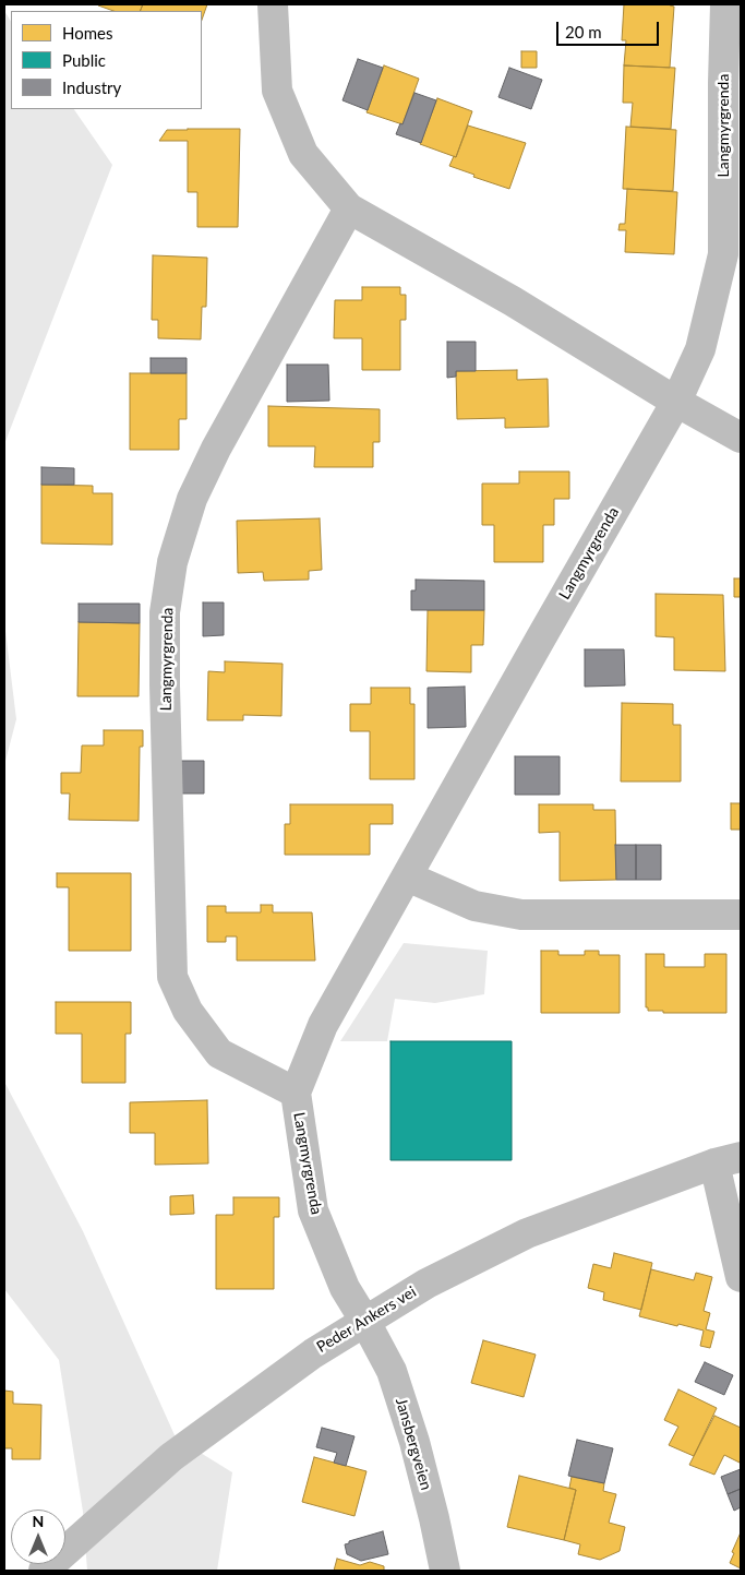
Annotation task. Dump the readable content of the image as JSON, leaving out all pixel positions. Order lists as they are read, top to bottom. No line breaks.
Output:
{"streets":{"street":["Langmyrgrenda","Peder Ankers vei","Jansbergveien"]},"crossings":[["Langmyrgrenda","Peder Ankers vei"],["Langmyrgrenda","Jansbergveien"],["Peder Ankers vei","Jansbergveien"]],"legend":["Homes","Public","Industry"],"scale_bar":"20 m","north":"top"}
